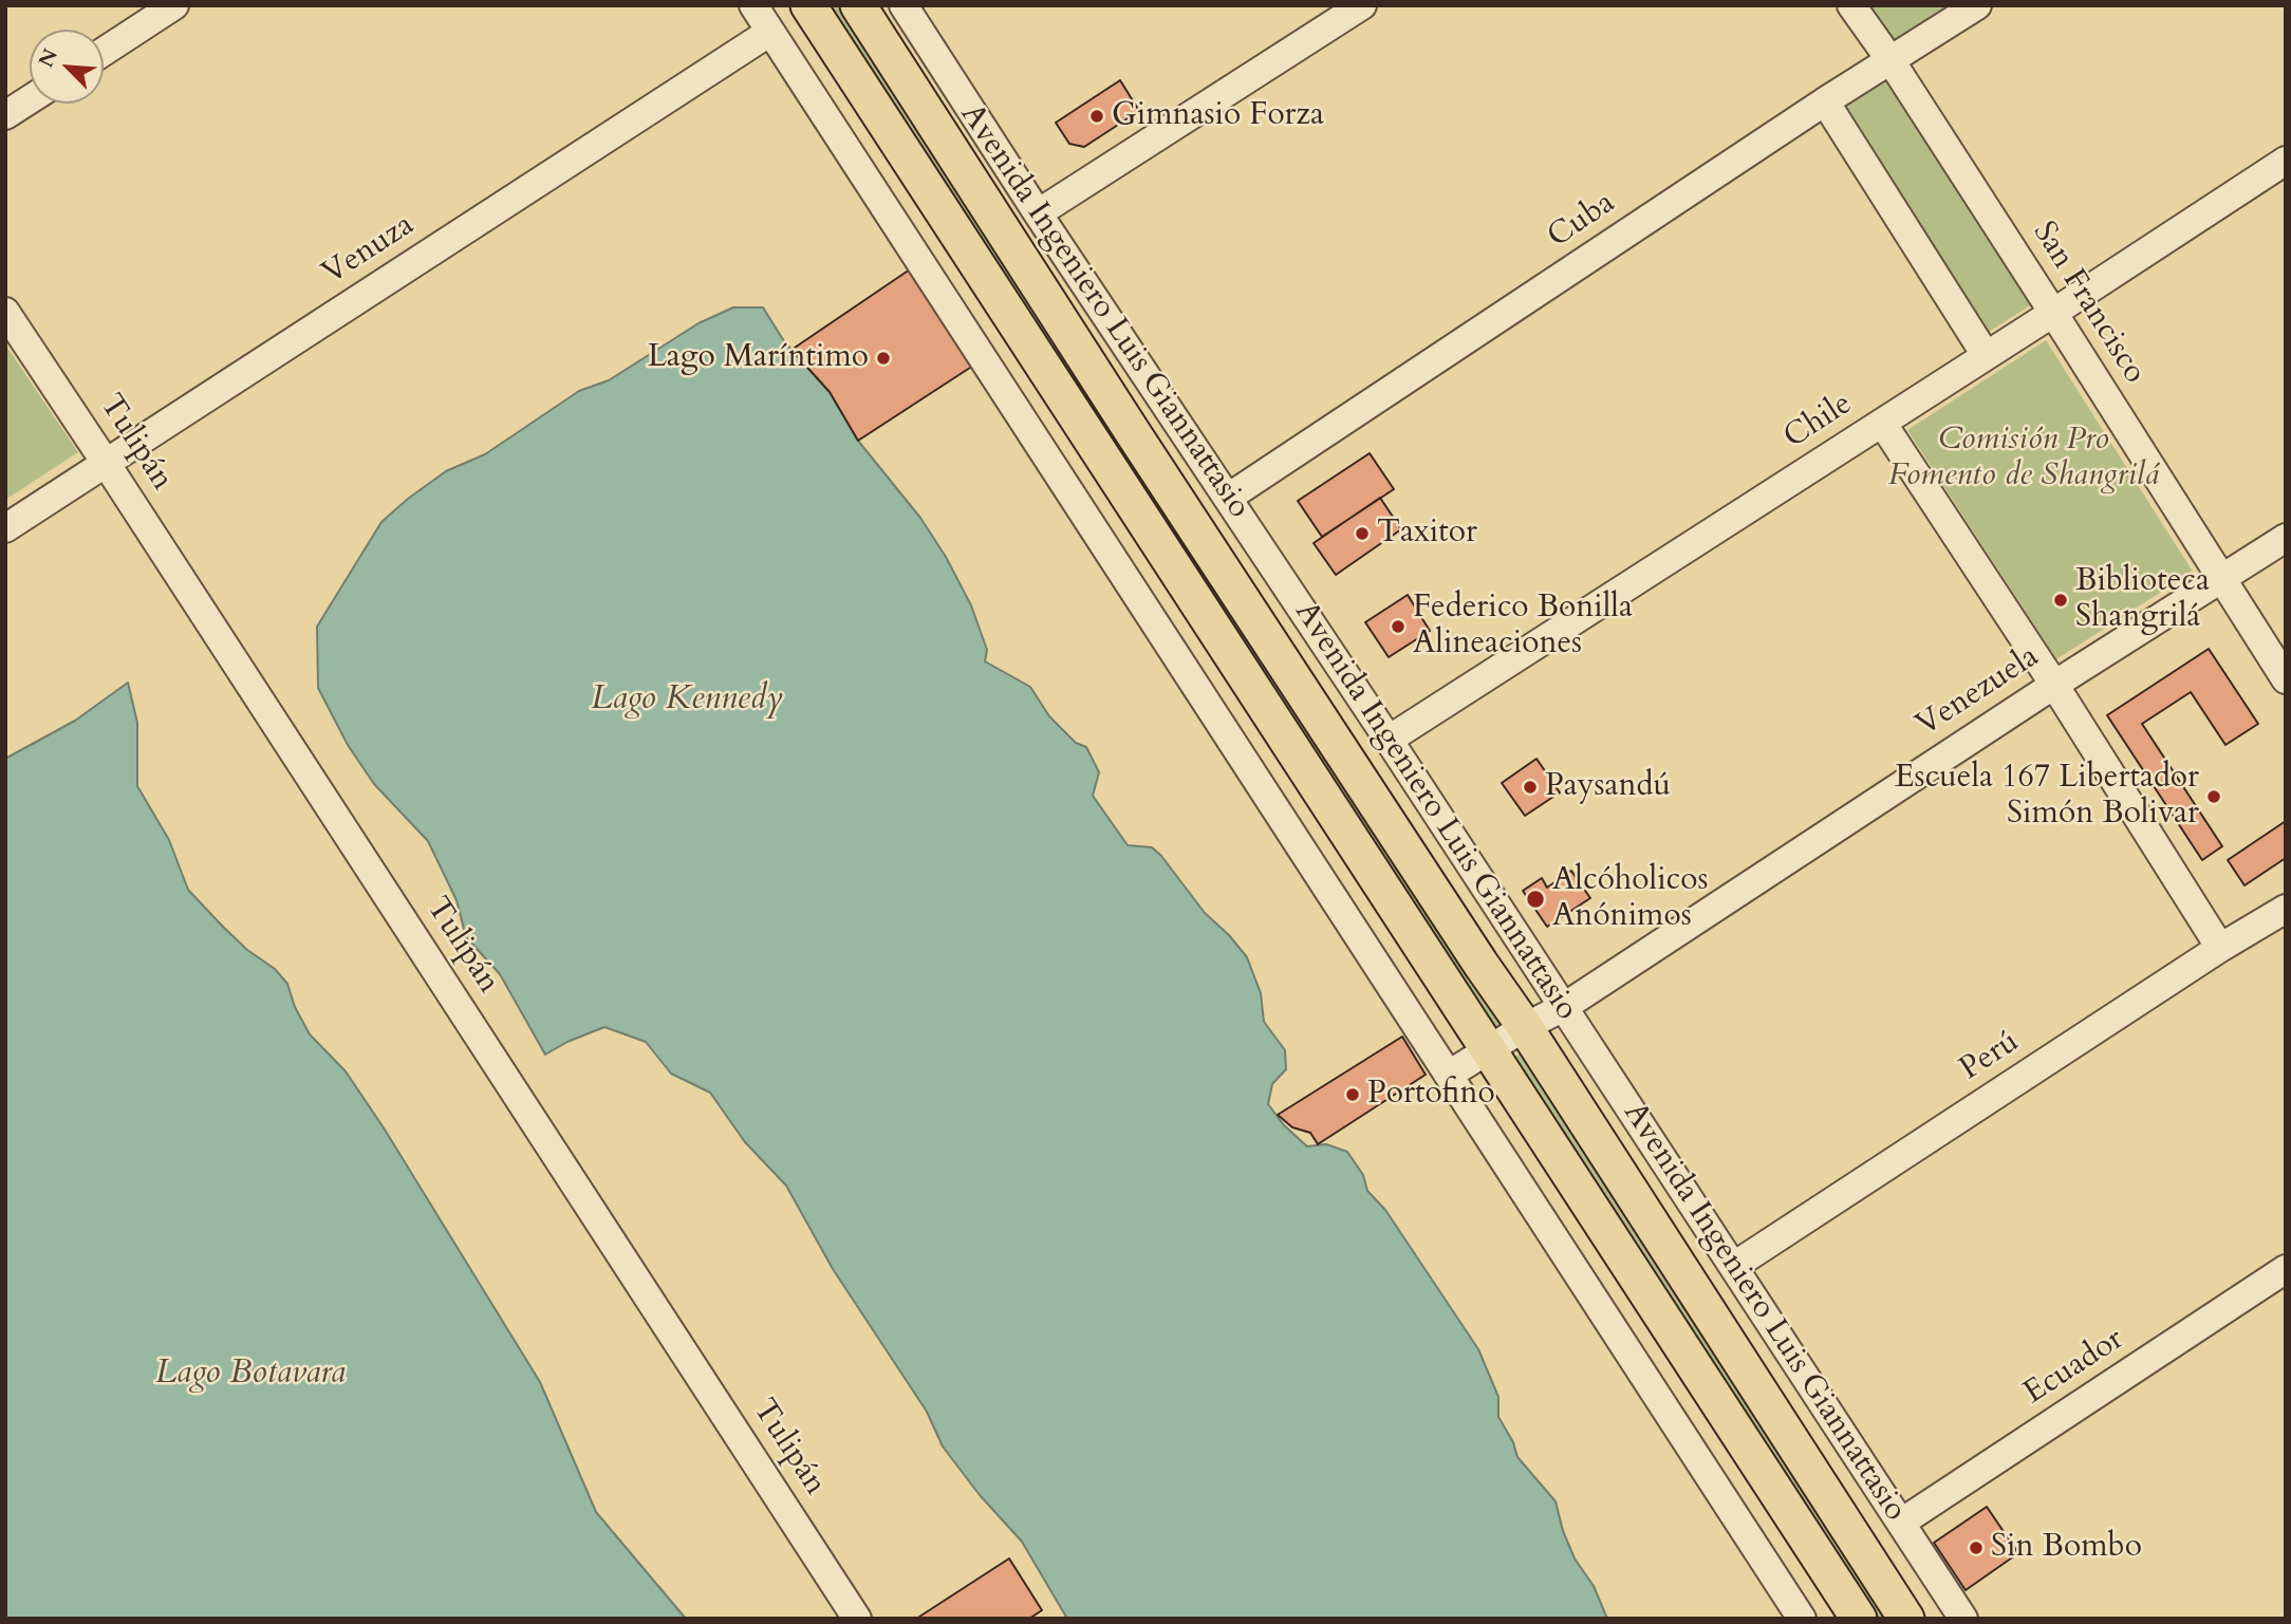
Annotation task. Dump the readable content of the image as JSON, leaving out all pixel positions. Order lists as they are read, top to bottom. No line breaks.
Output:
{"streets":{"main road":["Avenida Ingeniero Luis Giannattasio"],"street":["Cuba","Venuza","San Francisco","Chile","Tulipán","Venezuela","Perú","Ecuador"]},"crossings":[["Cuba","San Francisco"],["Cuba","Avenida Ingeniero Luis Giannattasio"],["Venuza","Tulipán"],["San Francisco","Chile"],["San Francisco","Venezuela"],["Avenida Ingeniero Luis Giannattasio","Chile"],["Avenida Ingeniero Luis Giannattasio","Venezuela"],["Avenida Ingeniero Luis Giannattasio","Perú"],["Avenida Ingeniero Luis Giannattasio","Ecuador"]],"water":["Lago Kennedy","Lago Botavara"],"parks":["Comisión Pro Fomento de Shangrilá"],"places":["Gimnasio Forza","Lago Maríntimo","Taxitor","Biblioteca Shangrilá","Federico Bonilla Alineaciones","Paysandú","Escuela 167 Libertador Simón Bolivar","Alcóholicos Anónimos","Portofino","Sin Bombo"],"north":"top left"}
